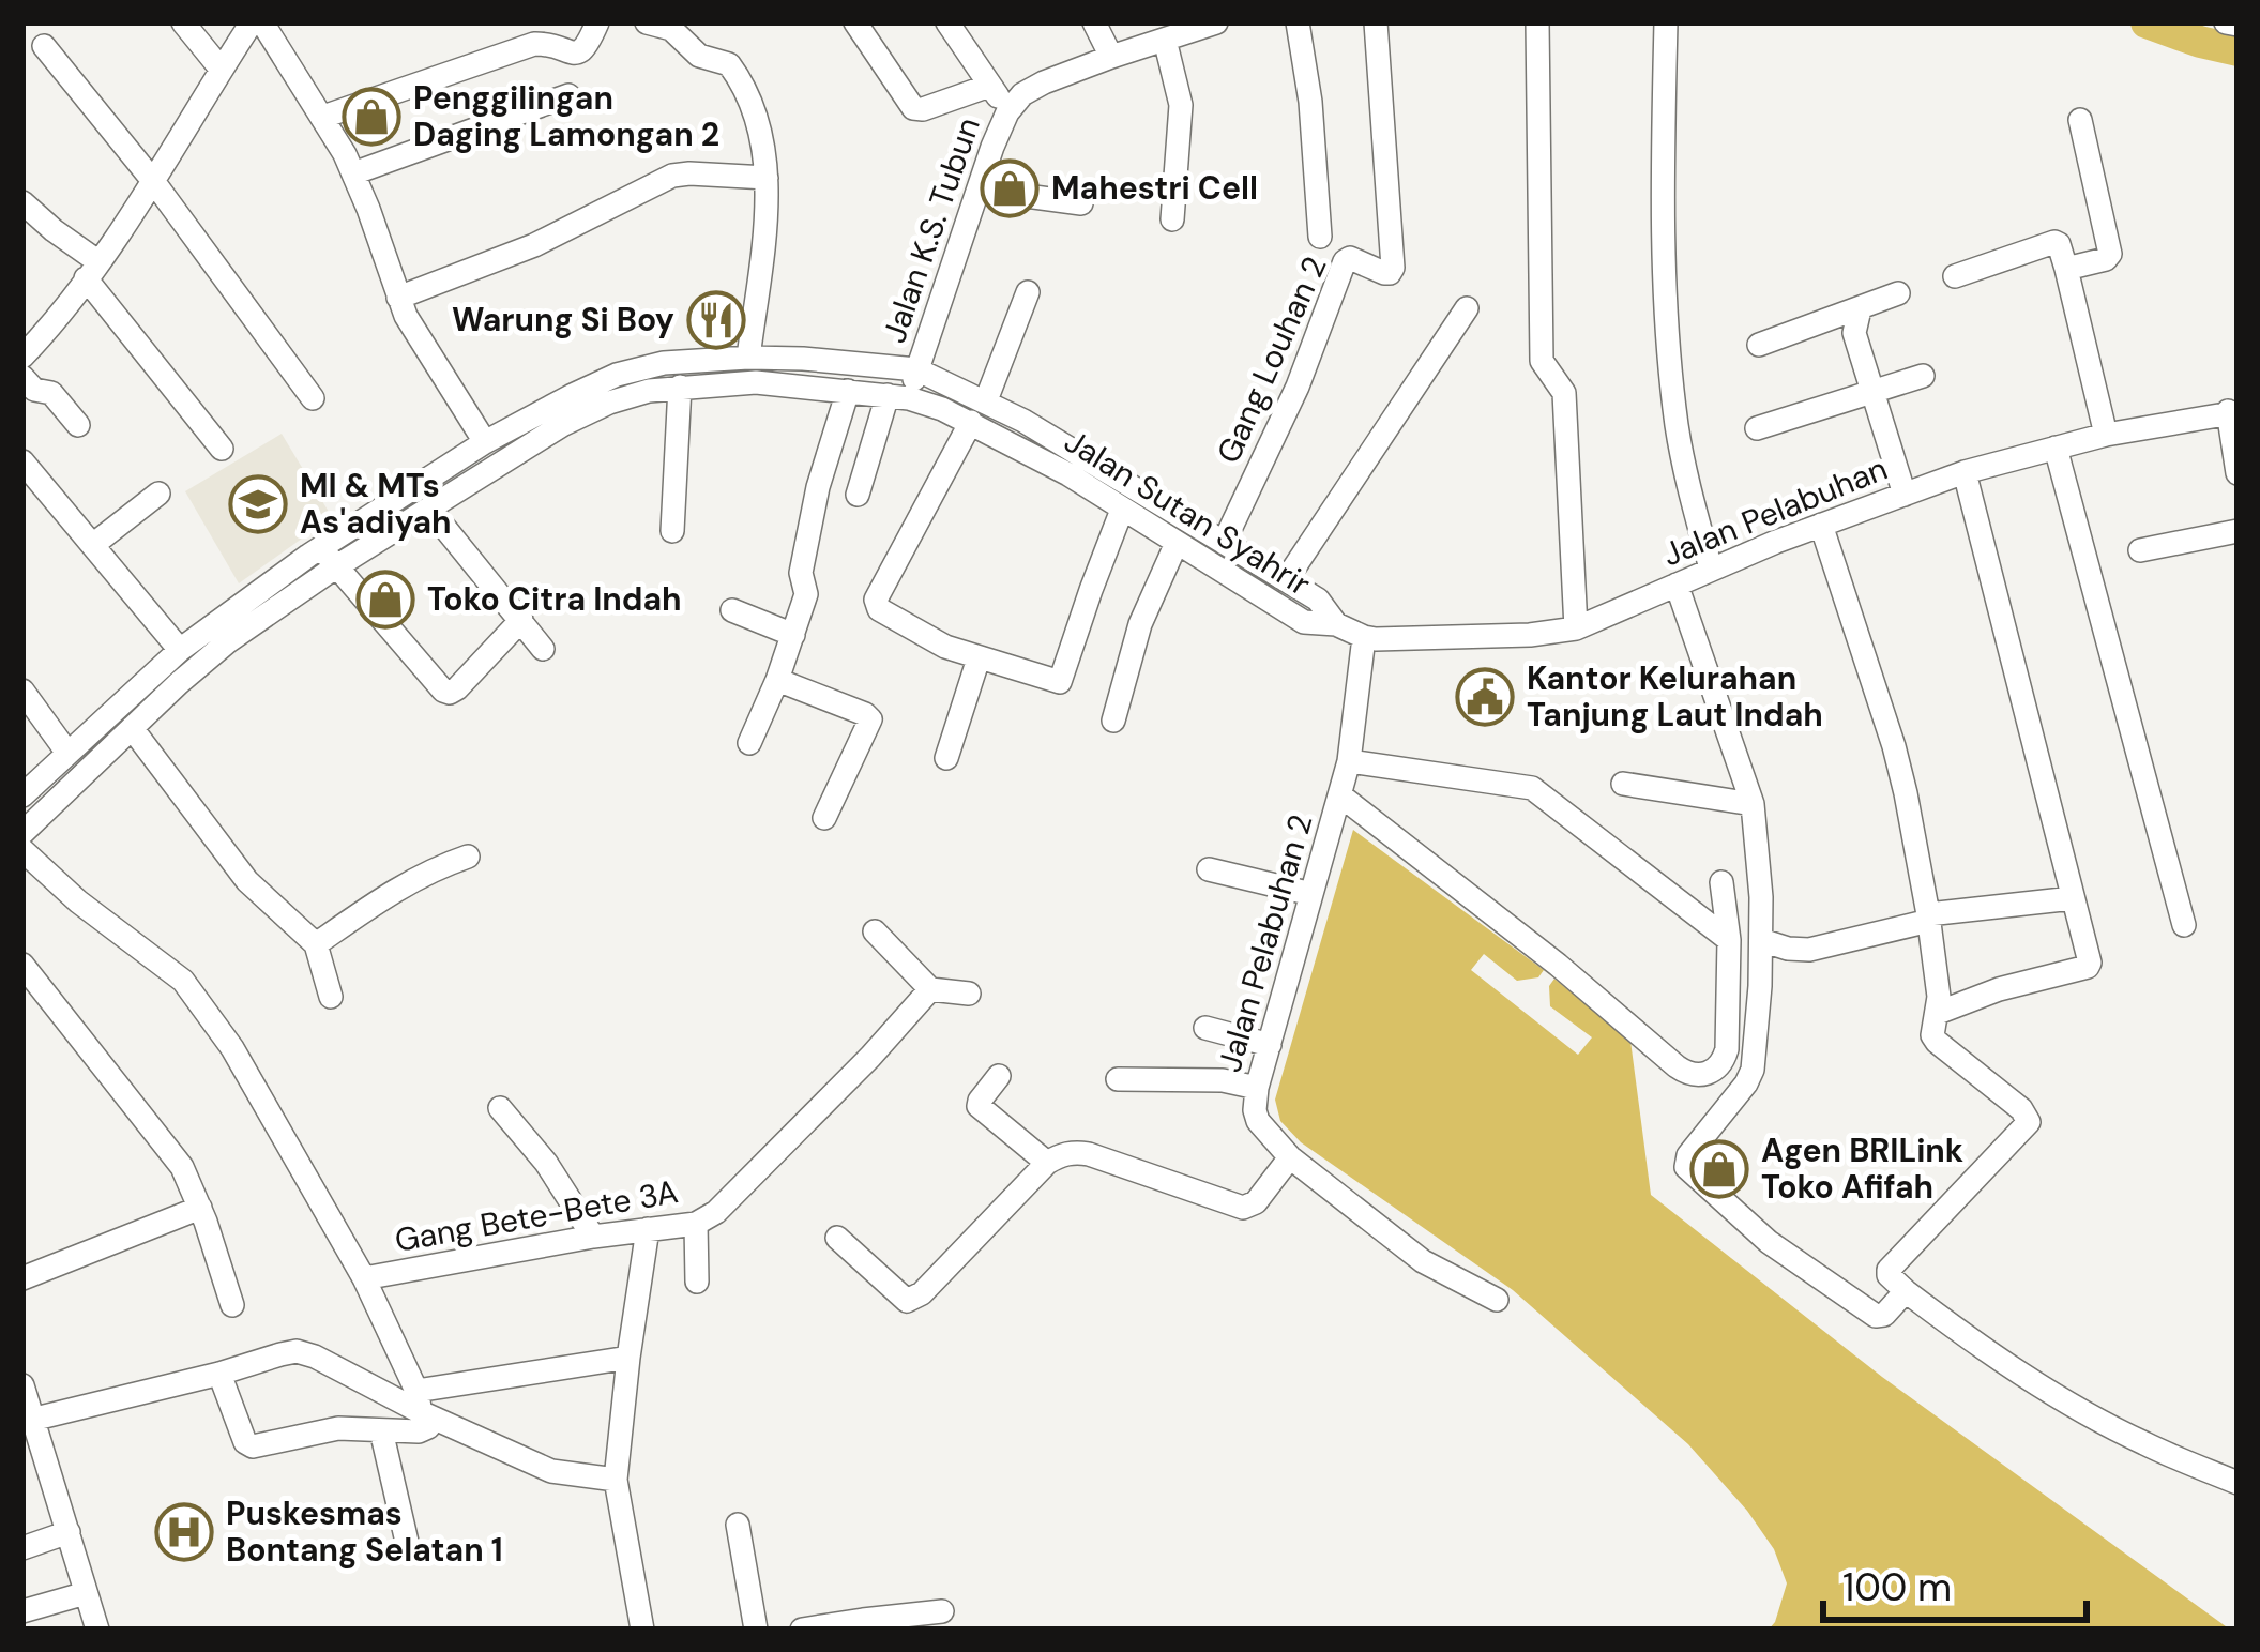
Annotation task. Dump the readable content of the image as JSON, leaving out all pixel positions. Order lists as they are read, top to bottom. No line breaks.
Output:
{"streets":{"street":["Jalan K.S. Tubun","Gang Louhan 2","Jalan Pelabuhan","Jalan Sutan Syahrir","Jalan Pelabuhan 2","Gang Bete-Bete 3A"]},"crossings":[["Jalan K.S. Tubun","Jalan Sutan Syahrir"],["Gang Louhan 2","Jalan Sutan Syahrir"],["Jalan Pelabuhan","Jalan Sutan Syahrir"],["Jalan Pelabuhan","Jalan Pelabuhan 2"]],"places":{"shop":["Penggilingan Daging Lamongan 2","Mahestri Cell","Toko Citra Indah","Agen BRILink Toko Afifah"],"restaurant":["Warung Si Boy"],"school or university":["MI & MTs As'adiyah"],"public building":["Kantor Kelurahan Tanjung Laut Indah"],"hospital":["Puskesmas Bontang Selatan 1"]},"scale_bar":"100 m"}
